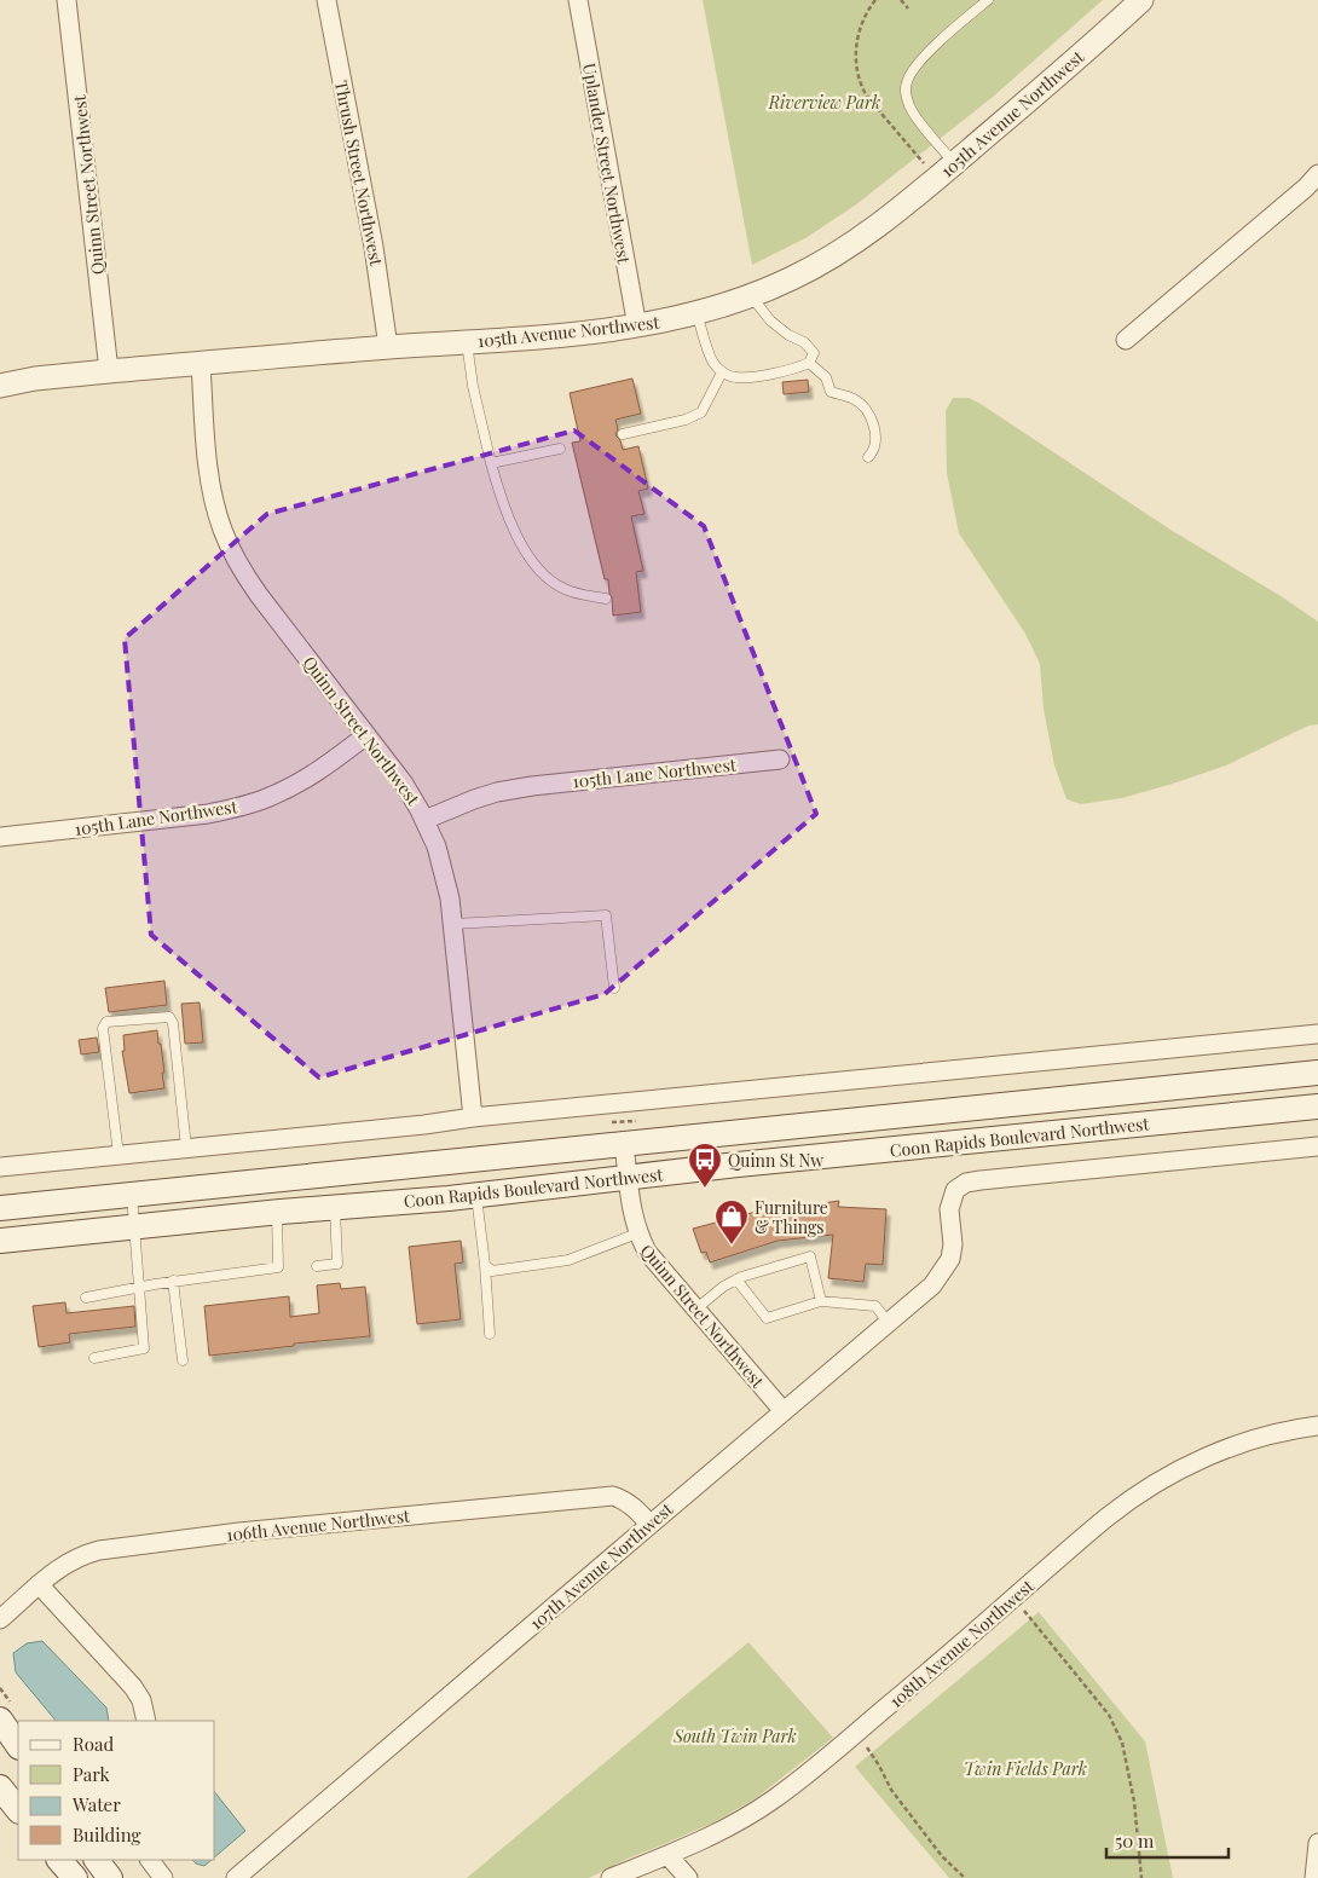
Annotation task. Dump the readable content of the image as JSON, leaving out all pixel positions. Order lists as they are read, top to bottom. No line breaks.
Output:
{"streets":{"main road":["Coon Rapids Boulevard Northwest"],"street":["105th Avenue Northwest","Uplander Street Northwest","Thrush Street Northwest","Quinn Street Northwest","105th Lane Northwest","106th Avenue Northwest","107th Avenue Northwest","108th Avenue Northwest"]},"crossings":[["105th Avenue Northwest","Uplander Street Northwest"],["105th Avenue Northwest","Thrush Street Northwest"],["105th Avenue Northwest","Quinn Street Northwest"],["Quinn Street Northwest","105th Lane Northwest"],["Quinn Street Northwest","Coon Rapids Boulevard Northwest"],["Quinn Street Northwest","107th Avenue Northwest"],["106th Avenue Northwest","107th Avenue Northwest"]],"parks":["Riverview Park","South Twin Park","Twin Fields Park"],"places":{"bus stop":["Quinn St Nw"],"shop":["Furniture & Things"]},"legend":["Road","Park","Water","Building"],"scale_bar":"50 m"}
